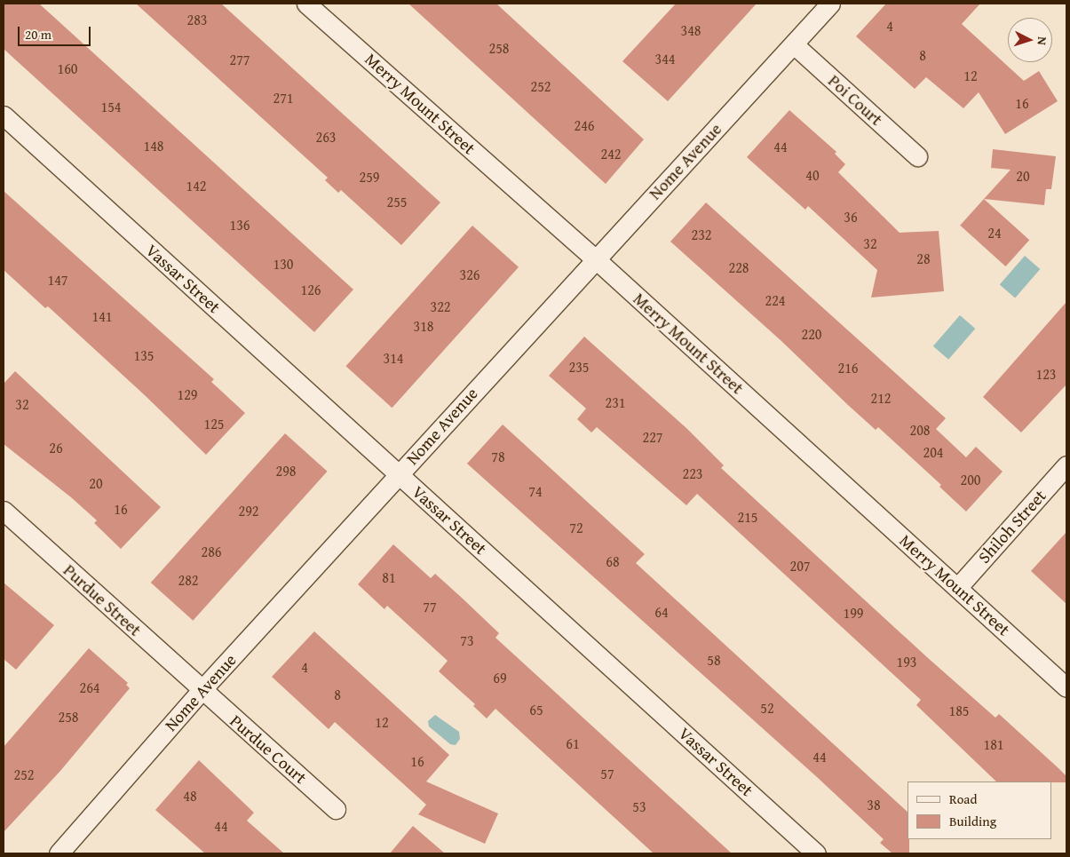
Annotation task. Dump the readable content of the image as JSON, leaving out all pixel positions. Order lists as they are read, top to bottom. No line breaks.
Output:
{"streets":{"street":["Poi Court","Merry Mount Street","Nome Avenue","Vassar Street","Shiloh Street","Purdue Street","Purdue Court"]},"crossings":[["Poi Court","Nome Avenue"],["Merry Mount Street","Nome Avenue"],["Merry Mount Street","Shiloh Street"],["Nome Avenue","Vassar Street"],["Nome Avenue","Purdue Street"],["Nome Avenue","Purdue Court"],["Purdue Street","Purdue Court"]],"house_numbers":["283","4","348","258","8","344","277","160","12","252","271","16","154","246","263","148","44","242","40","20","259","142","255","36","136","24","232","32","28","130","228","326","147","126","224","322","141","318","220","135","314","235","216","123","129","212","231","32","125","208","227","26","204","78","298","223","200","20","74","16","292","215","72","286","68","207","81","282","77","64","199","73","58","193","4","69","264","8","52","65","185","258","12","61","181","44","16","57","252","48","38","53","44"],"legend":["Road","Building"],"scale_bar":"20 m","north":"right"}
